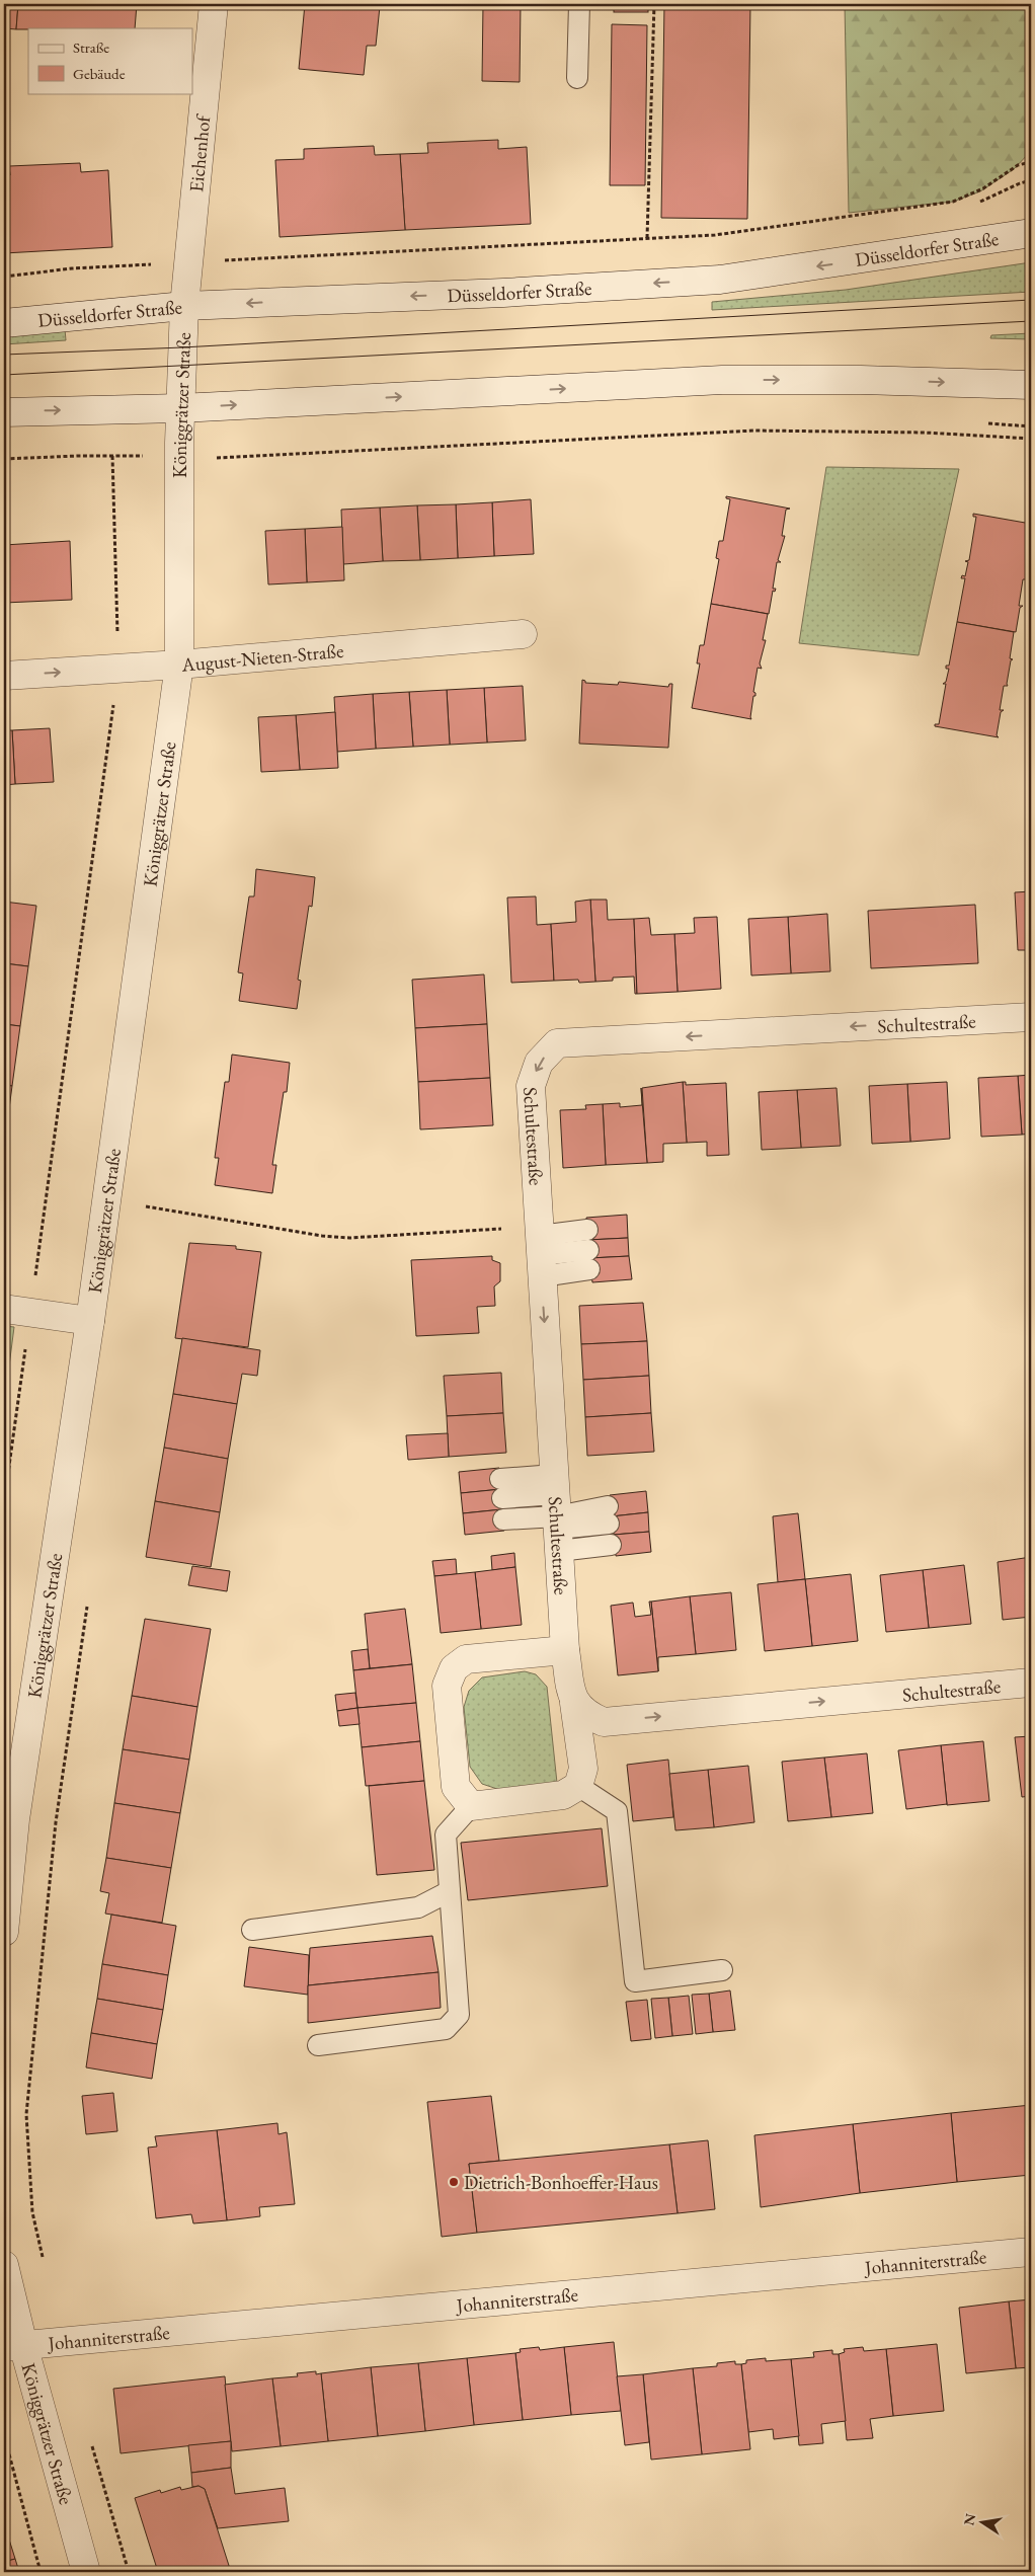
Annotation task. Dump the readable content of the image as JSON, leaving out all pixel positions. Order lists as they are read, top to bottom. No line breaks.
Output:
{"streets":{"street":["Eichenhof","Düsseldorfer Straße","Königgrätzer Straße","August-Nieten-Straße","Schultestraße","Johanniterstraße"]},"crossings":[["Eichenhof","Düsseldorfer Straße"],["Eichenhof","Königgrätzer Straße"],["Düsseldorfer Straße","Königgrätzer Straße"],["Königgrätzer Straße","August-Nieten-Straße"],["Königgrätzer Straße","Johanniterstraße"]],"places":["Dietrich-Bonhoeffer-Haus"],"legend":["Straße","Gebäude"],"north":"left"}
